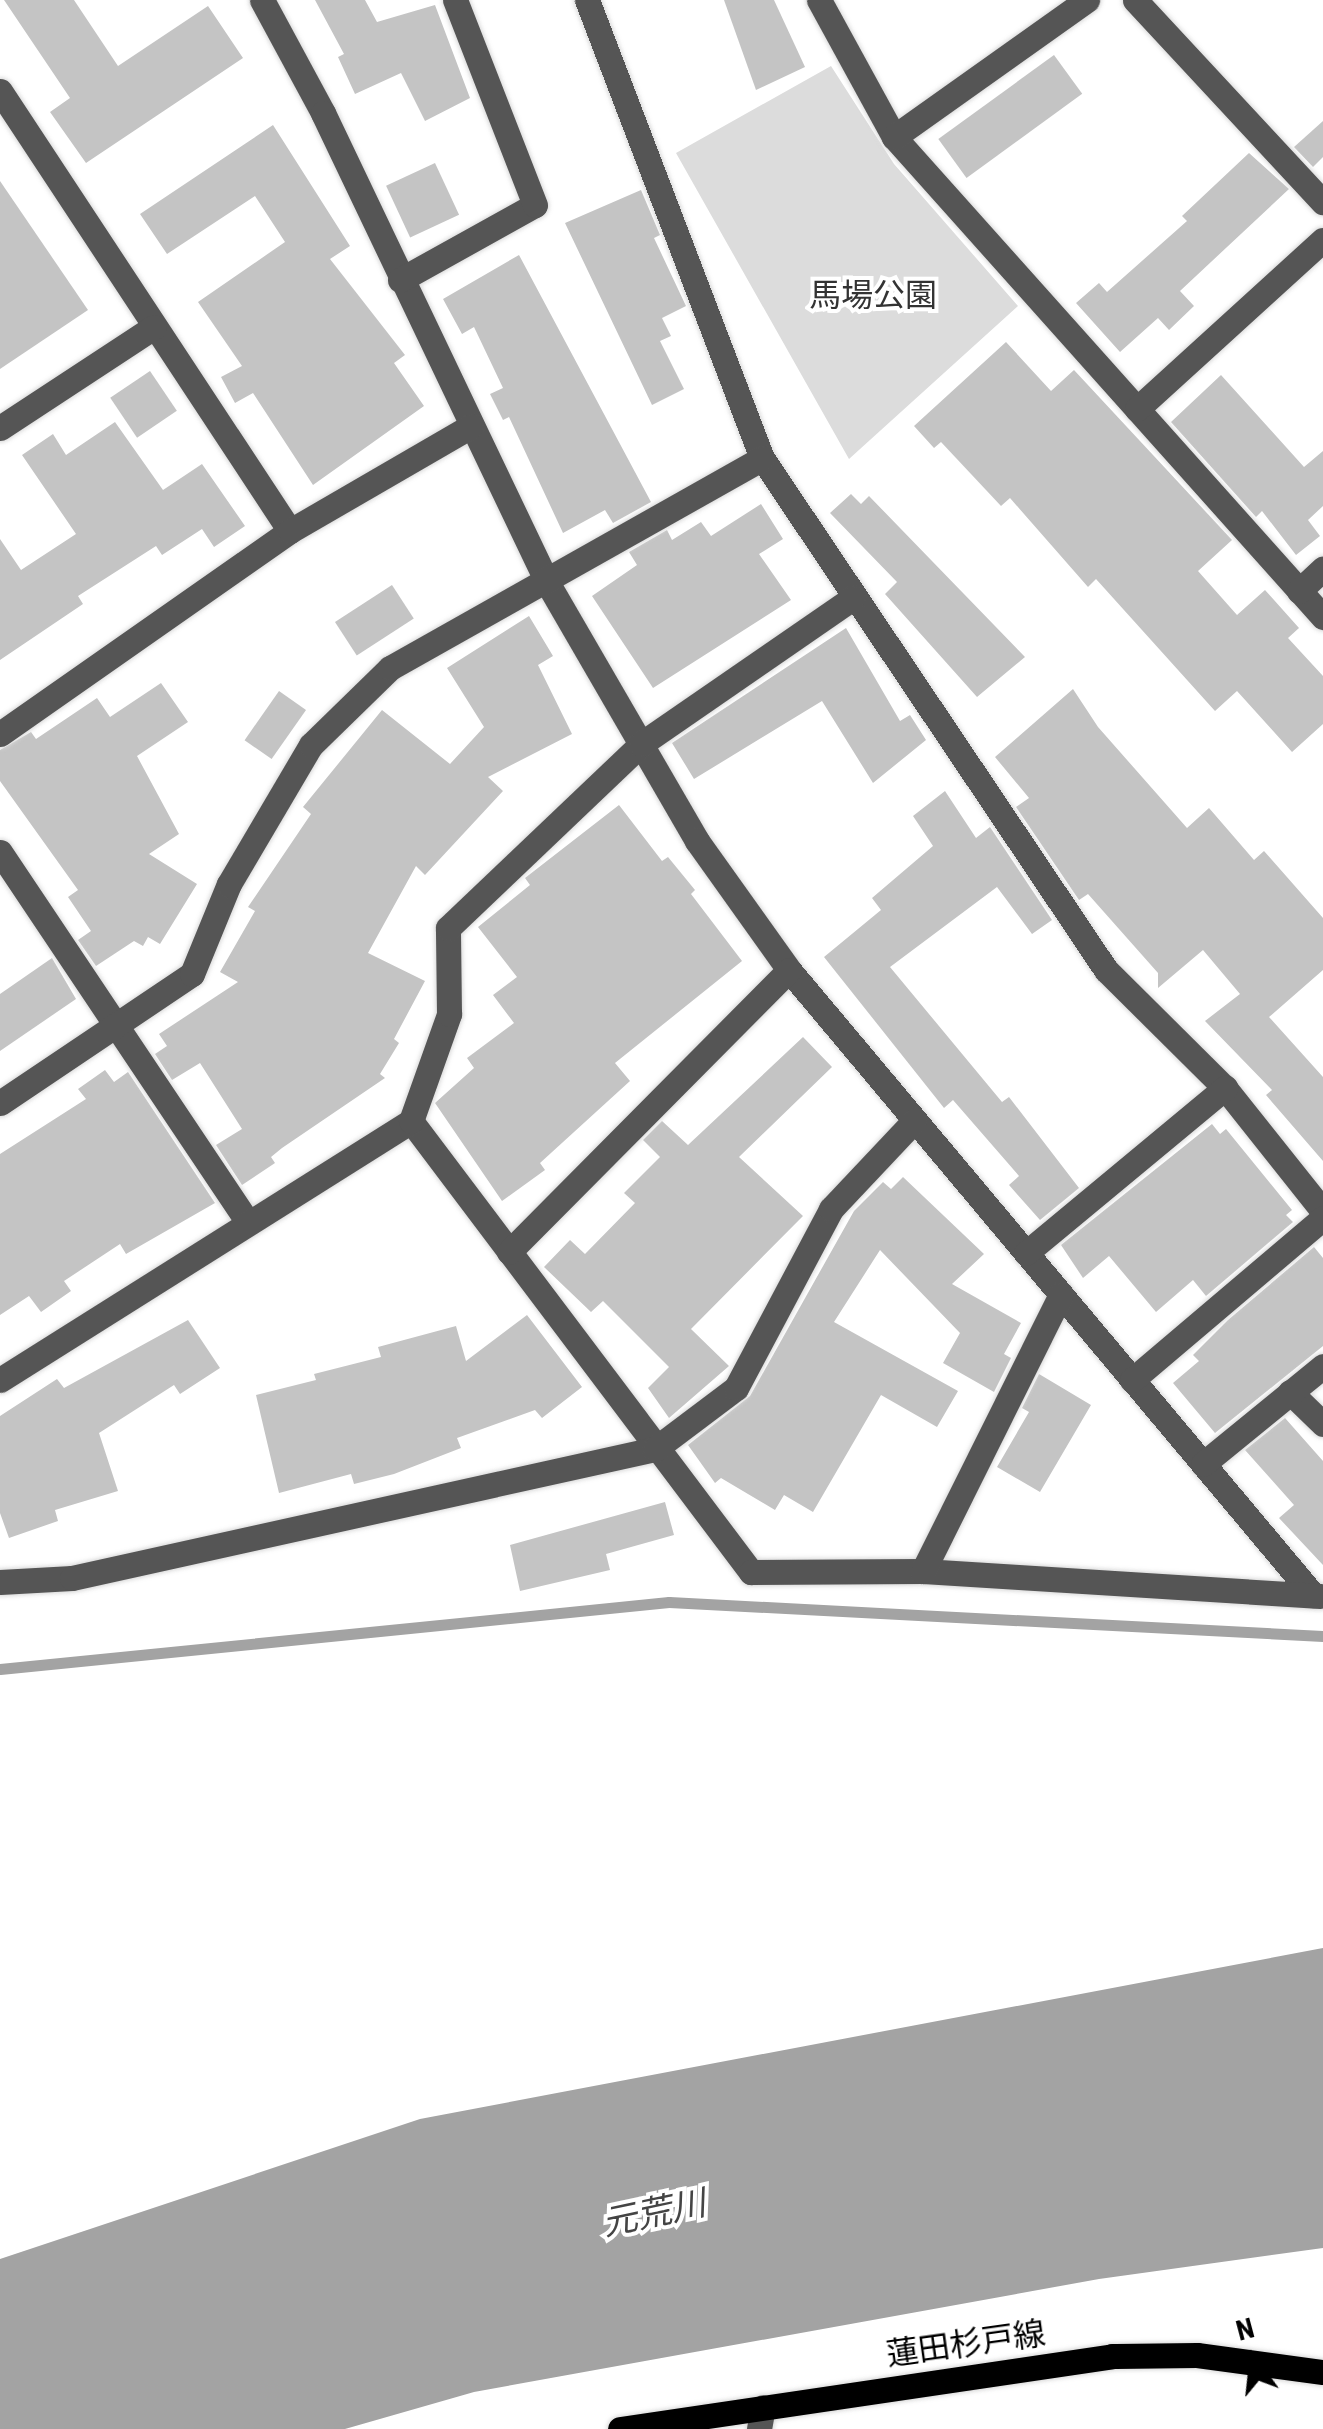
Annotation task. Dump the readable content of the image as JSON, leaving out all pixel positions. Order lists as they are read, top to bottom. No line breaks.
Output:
{"streets":{"main road":["蓮田杉戸線"]},"water":["元荒川"],"parks":["馬場公園"],"north":"top"}
